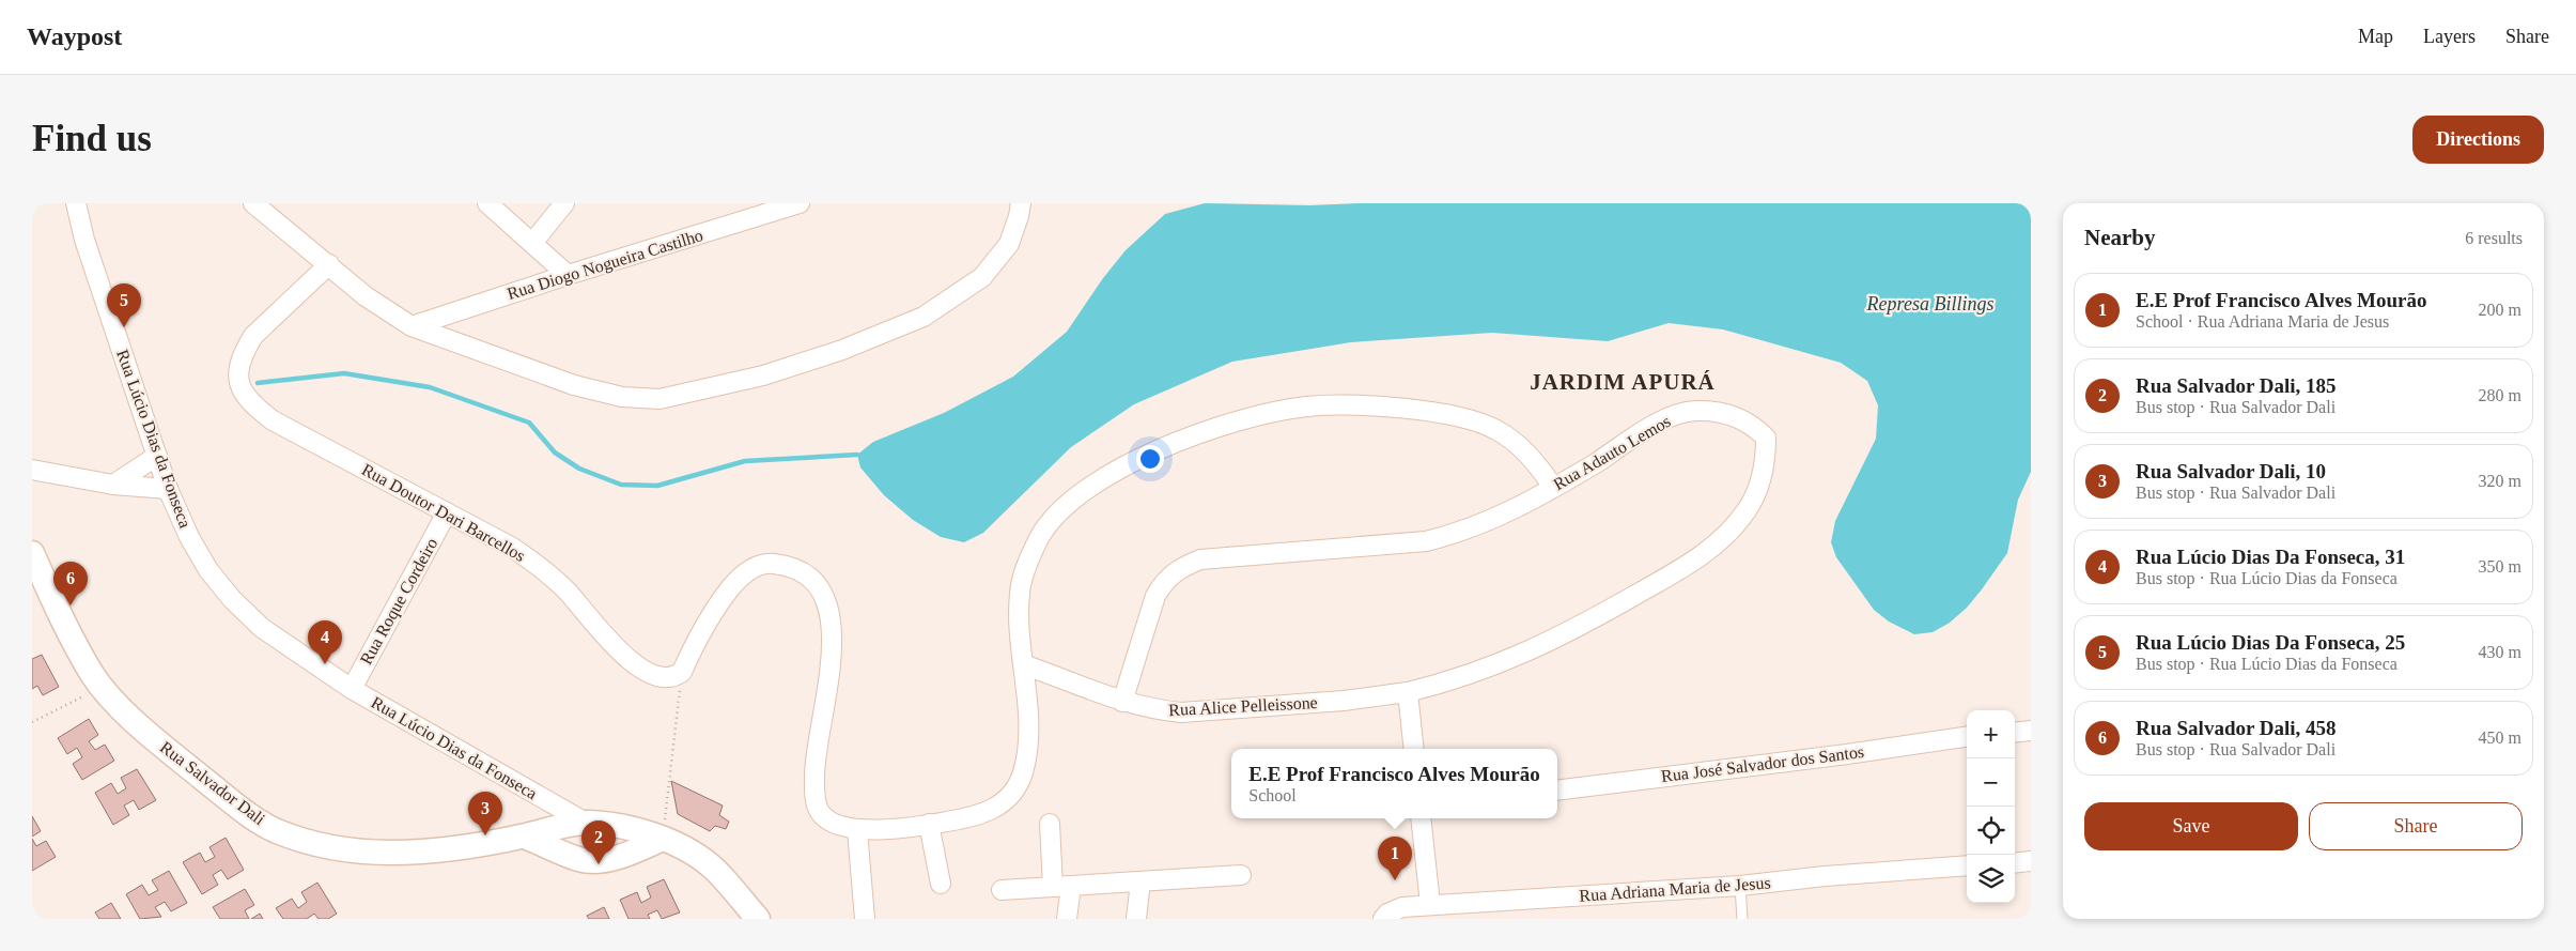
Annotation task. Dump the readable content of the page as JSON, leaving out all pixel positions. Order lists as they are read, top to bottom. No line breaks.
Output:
{"streets":{"street":["Rua Diogo Nogueira Castilho","Rua Lúcio Dias da Fonseca","Rua Adauto Lemos","Rua Doutor Dari Barcellos","Rua Roque Cordeiro","Rua Alice Pelleissone","Rua José Salvador dos Santos","Rua Salvador Dali","Rua Adriana Maria de Jesus"]},"crossings":[["Rua Lúcio Dias da Fonseca","Rua Roque Cordeiro"],["Rua Lúcio Dias da Fonseca","Rua Salvador Dali"],["Rua Adauto Lemos","Rua Alice Pelleissone"],["Rua Doutor Dari Barcellos","Rua Roque Cordeiro"]],"districts":["JARDIM APURÁ"],"water":["Represa Billings"],"page":{"header":"Waypost","nav":["Map","Layers","Share"],"buttons":["Directions",["Save","Share"]],"title":"Find us","heading":["Nearby","6 results"],"list":[{"mark":"1","name":"E.E Prof Francisco Alves Mourão","note":"School · Rua Adriana Maria de Jesus","value":"200 m"},{"mark":"2","name":"Rua Salvador Dali, 185","note":"Bus stop · Rua Salvador Dali","value":"280 m"},{"mark":"3","name":"Rua Salvador Dali, 10","note":"Bus stop · Rua Salvador Dali","value":"320 m"},{"mark":"4","name":"Rua Lúcio Dias Da Fonseca, 31","note":"Bus stop · Rua Lúcio Dias da Fonseca","value":"350 m"},{"mark":"5","name":"Rua Lúcio Dias Da Fonseca, 25","note":"Bus stop · Rua Lúcio Dias da Fonseca","value":"430 m"},{"mark":"6","name":"Rua Salvador Dali, 458","note":"Bus stop · Rua Salvador Dali","value":"450 m"}],"pins":["5","6","4","3","2","1"],"map_buttons":["+","−"],"popup":["E.E Prof Francisco Alves Mourão","School"]}}
